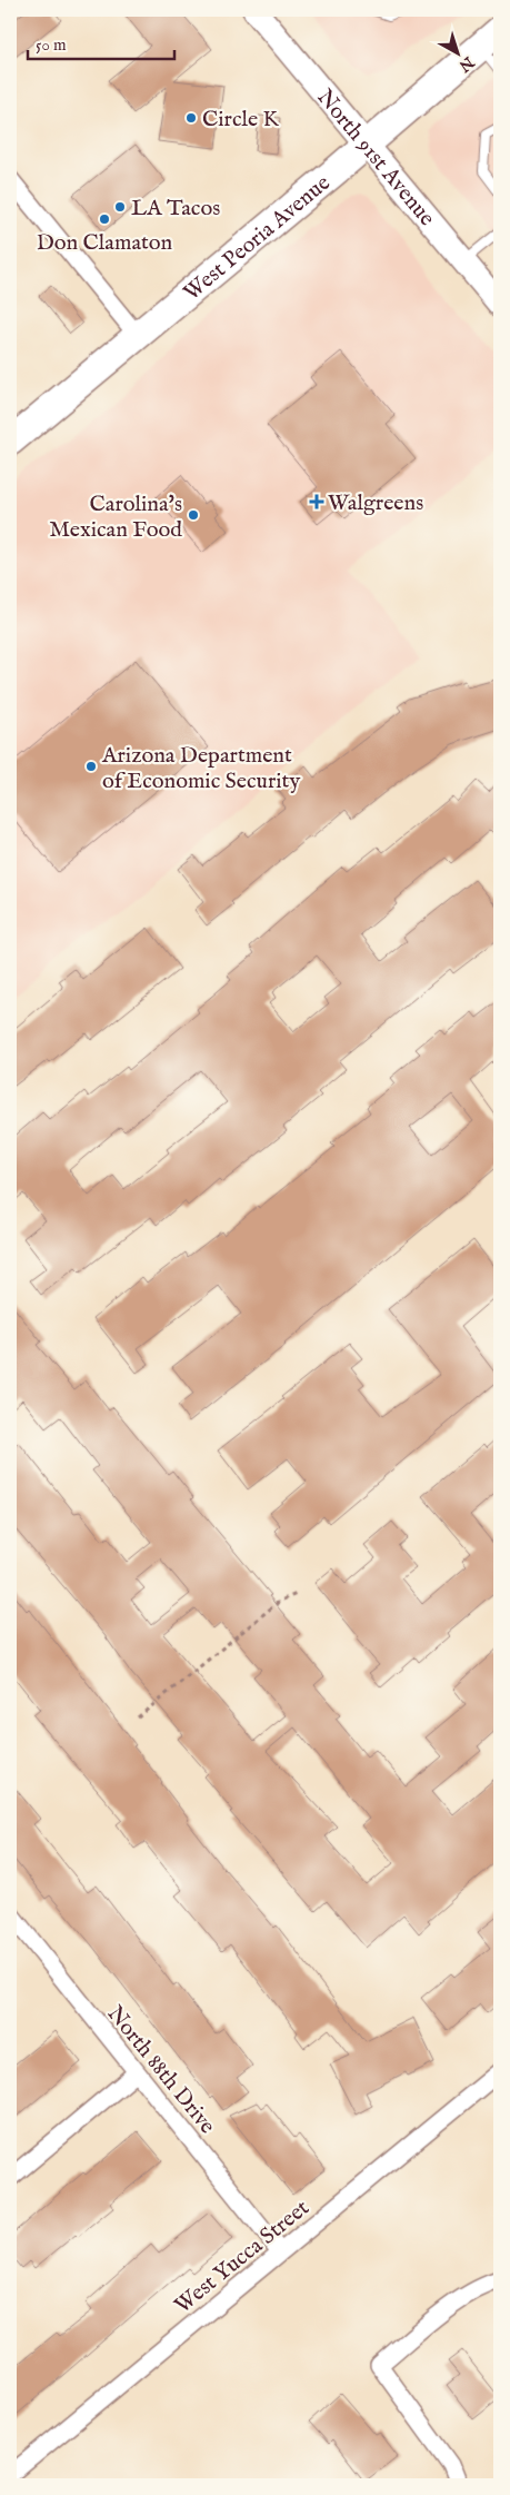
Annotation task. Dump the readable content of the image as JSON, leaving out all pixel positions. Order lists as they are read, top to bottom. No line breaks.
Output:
{"streets":{"main road":["North 91st Avenue","West Peoria Avenue"],"street":["North 88th Drive","West Yucca Street"]},"crossings":[["North 91st Avenue","West Peoria Avenue"],["North 88th Drive","West Yucca Street"]],"places":{"other":["Circle K","LA Tacos","Don Clamaton","Carolina's Mexican Food","Arizona Department of Economic Security"],"health":["Walgreens"]},"scale_bar":"50 m","north":"bottom right"}
